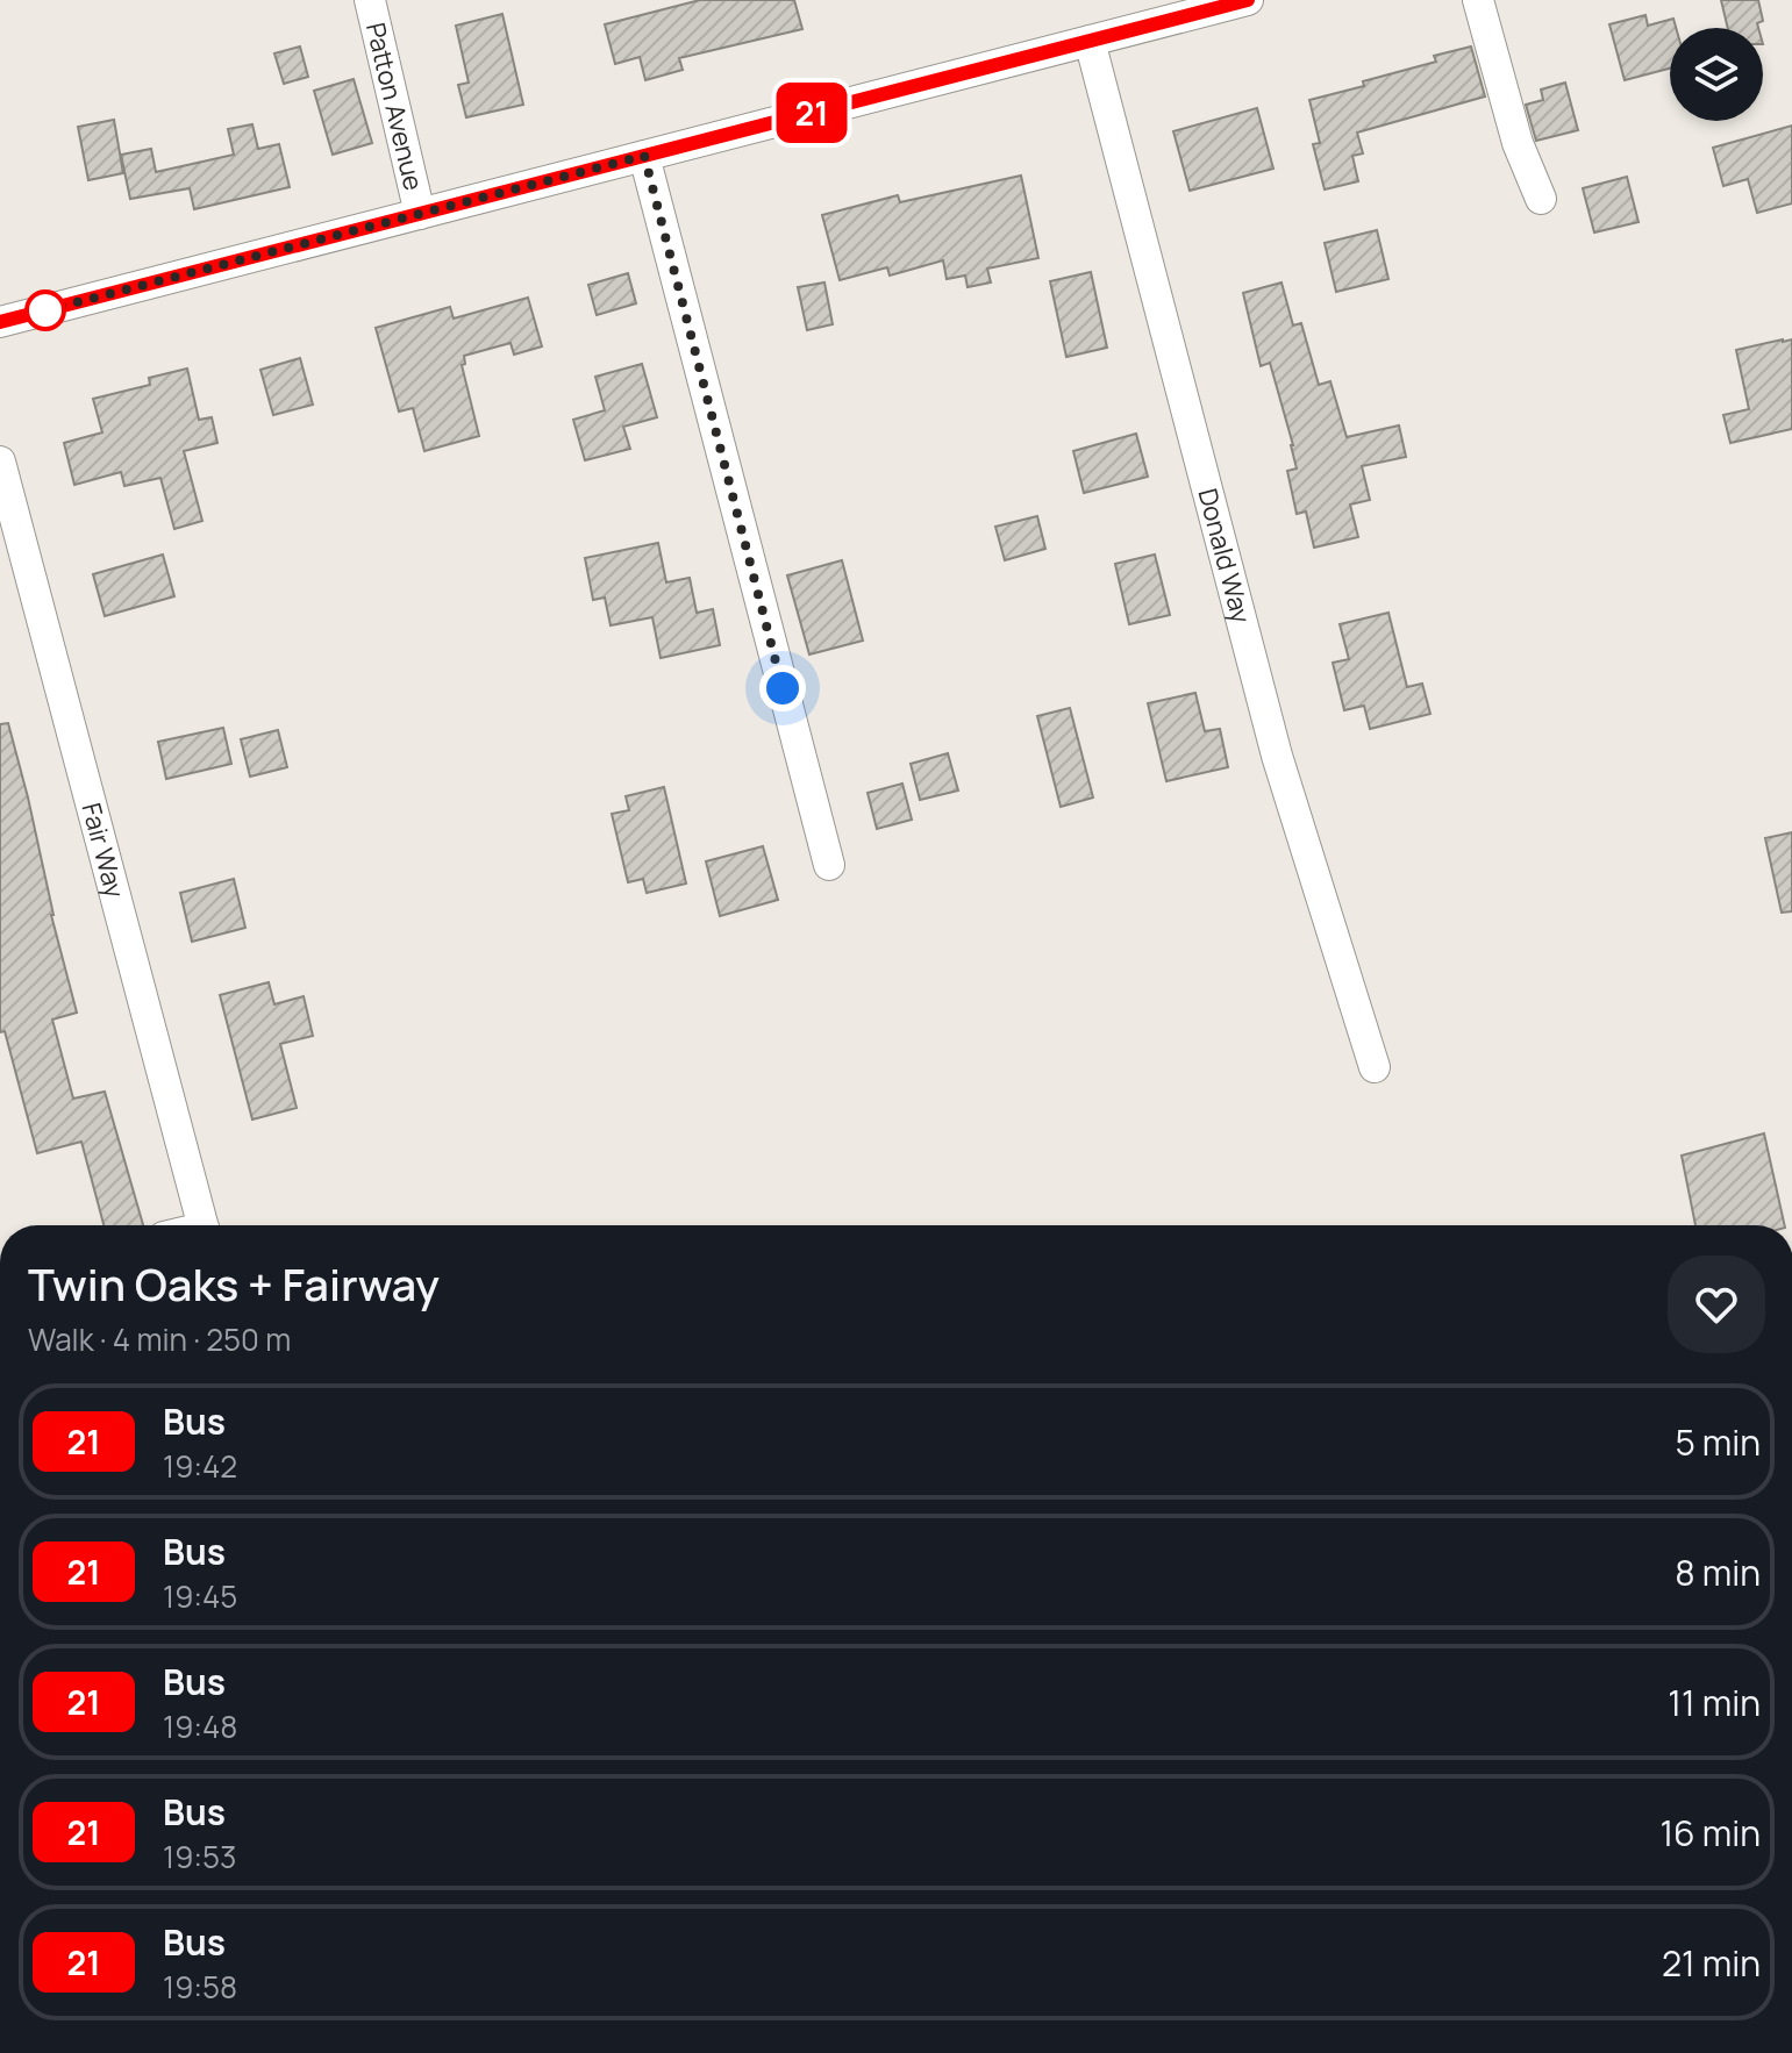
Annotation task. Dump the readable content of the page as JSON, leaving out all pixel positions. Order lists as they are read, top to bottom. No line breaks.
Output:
{"streets":{"street":["Patton Avenue","Donald Way","Fair Way"]},"lines":["bus line 21"],"page":{"on_map":"21","heading":["Twin Oaks + Fairway","Walk · 4 min · 250 m"],"list":[{"mark":"21","name":"Bus","note":"19:42","value":"5 min"},{"mark":"21","name":"Bus","note":"19:45","value":"8 min"},{"mark":"21","name":"Bus","note":"19:48","value":"11 min"},{"mark":"21","name":"Bus","note":"19:53","value":"16 min"},{"mark":"21","name":"Bus","note":"19:58","value":"21 min"}]}}
